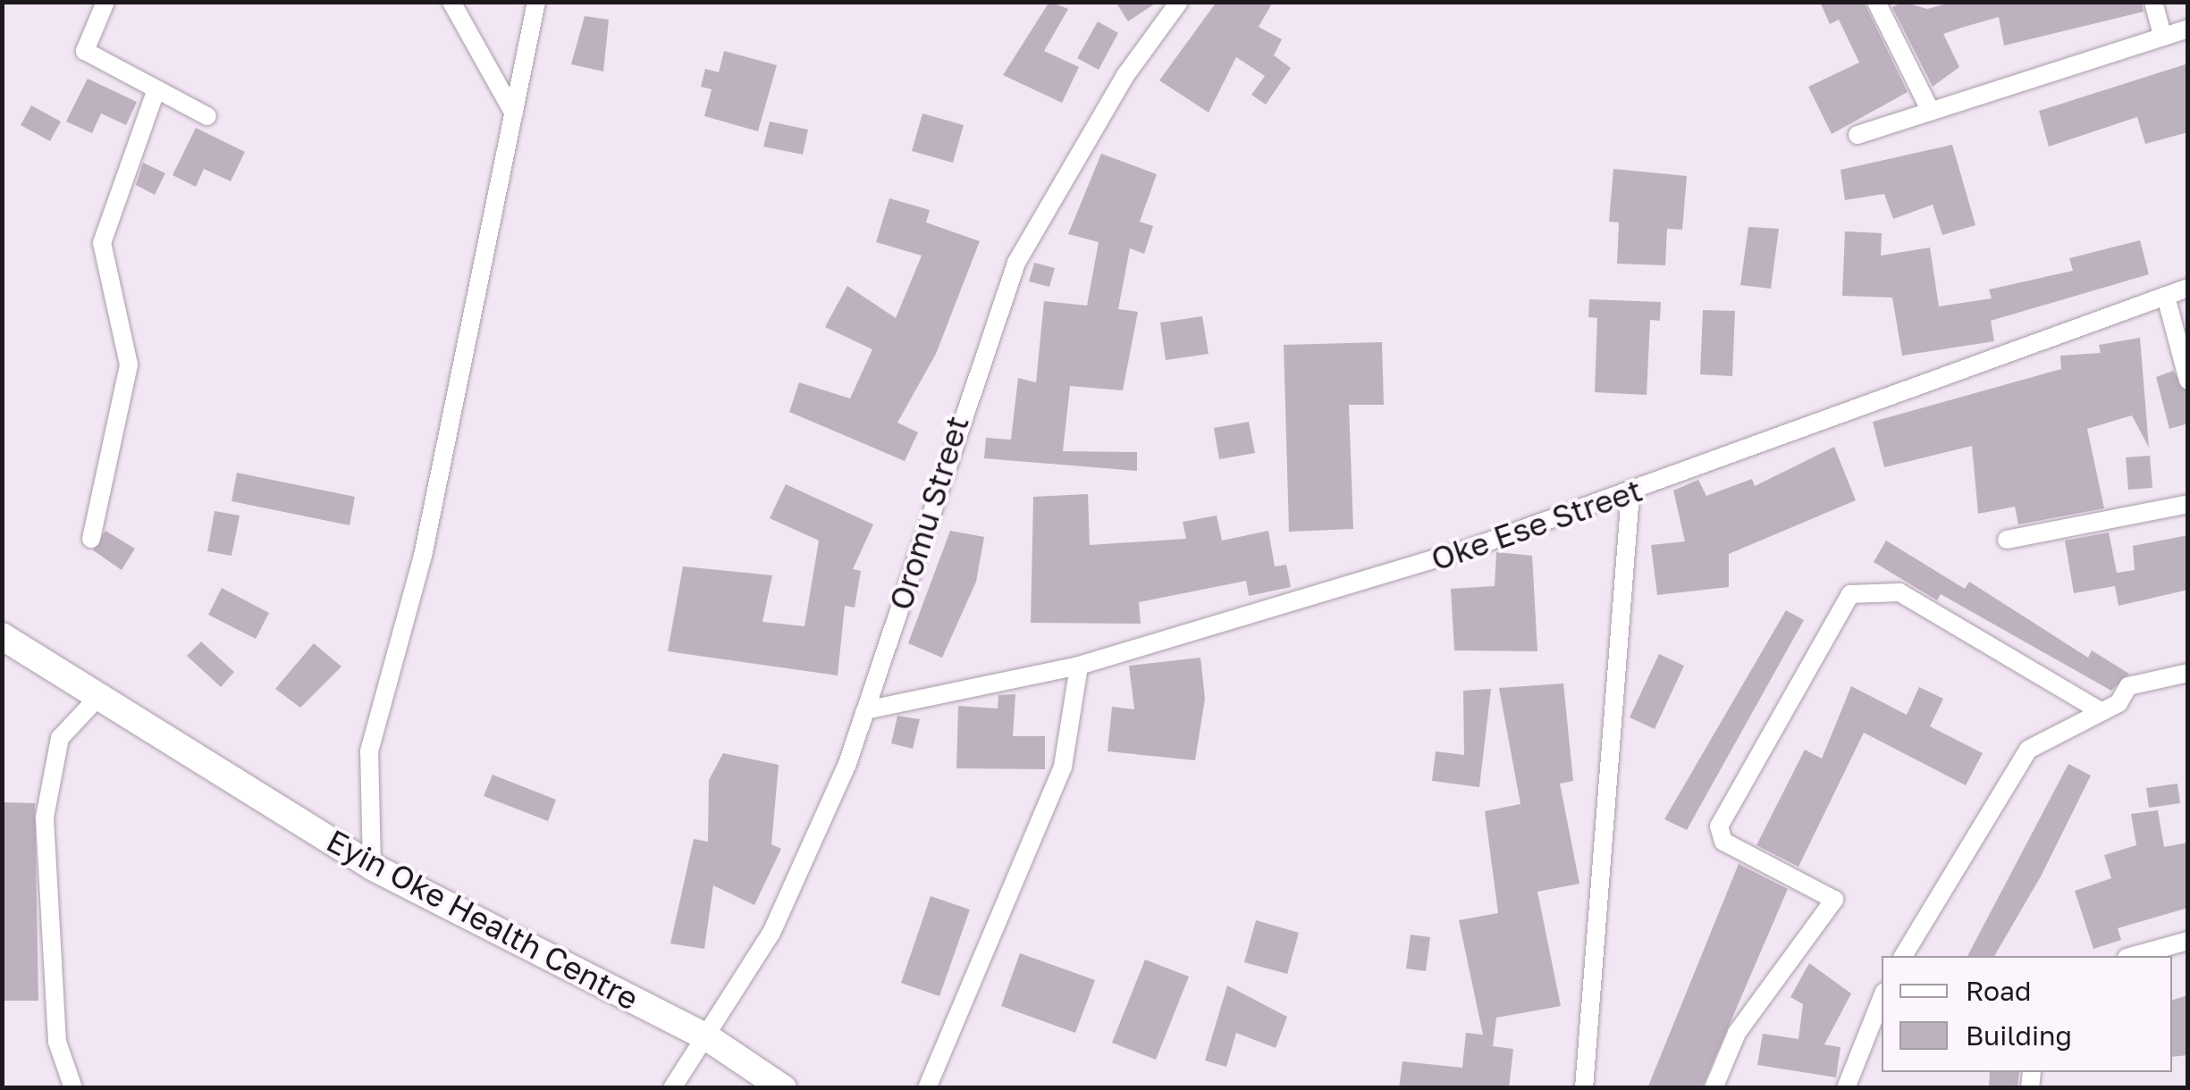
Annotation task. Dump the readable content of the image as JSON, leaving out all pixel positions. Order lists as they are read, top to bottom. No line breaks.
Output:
{"streets":{"main road":["Eyin Oke Health Centre"],"street":["Oromu Street","Oke Ese Street"]},"crossings":[["Oromu Street","Oke Ese Street"],["Oromu Street","Eyin Oke Health Centre"]],"legend":["Road","Building"]}
